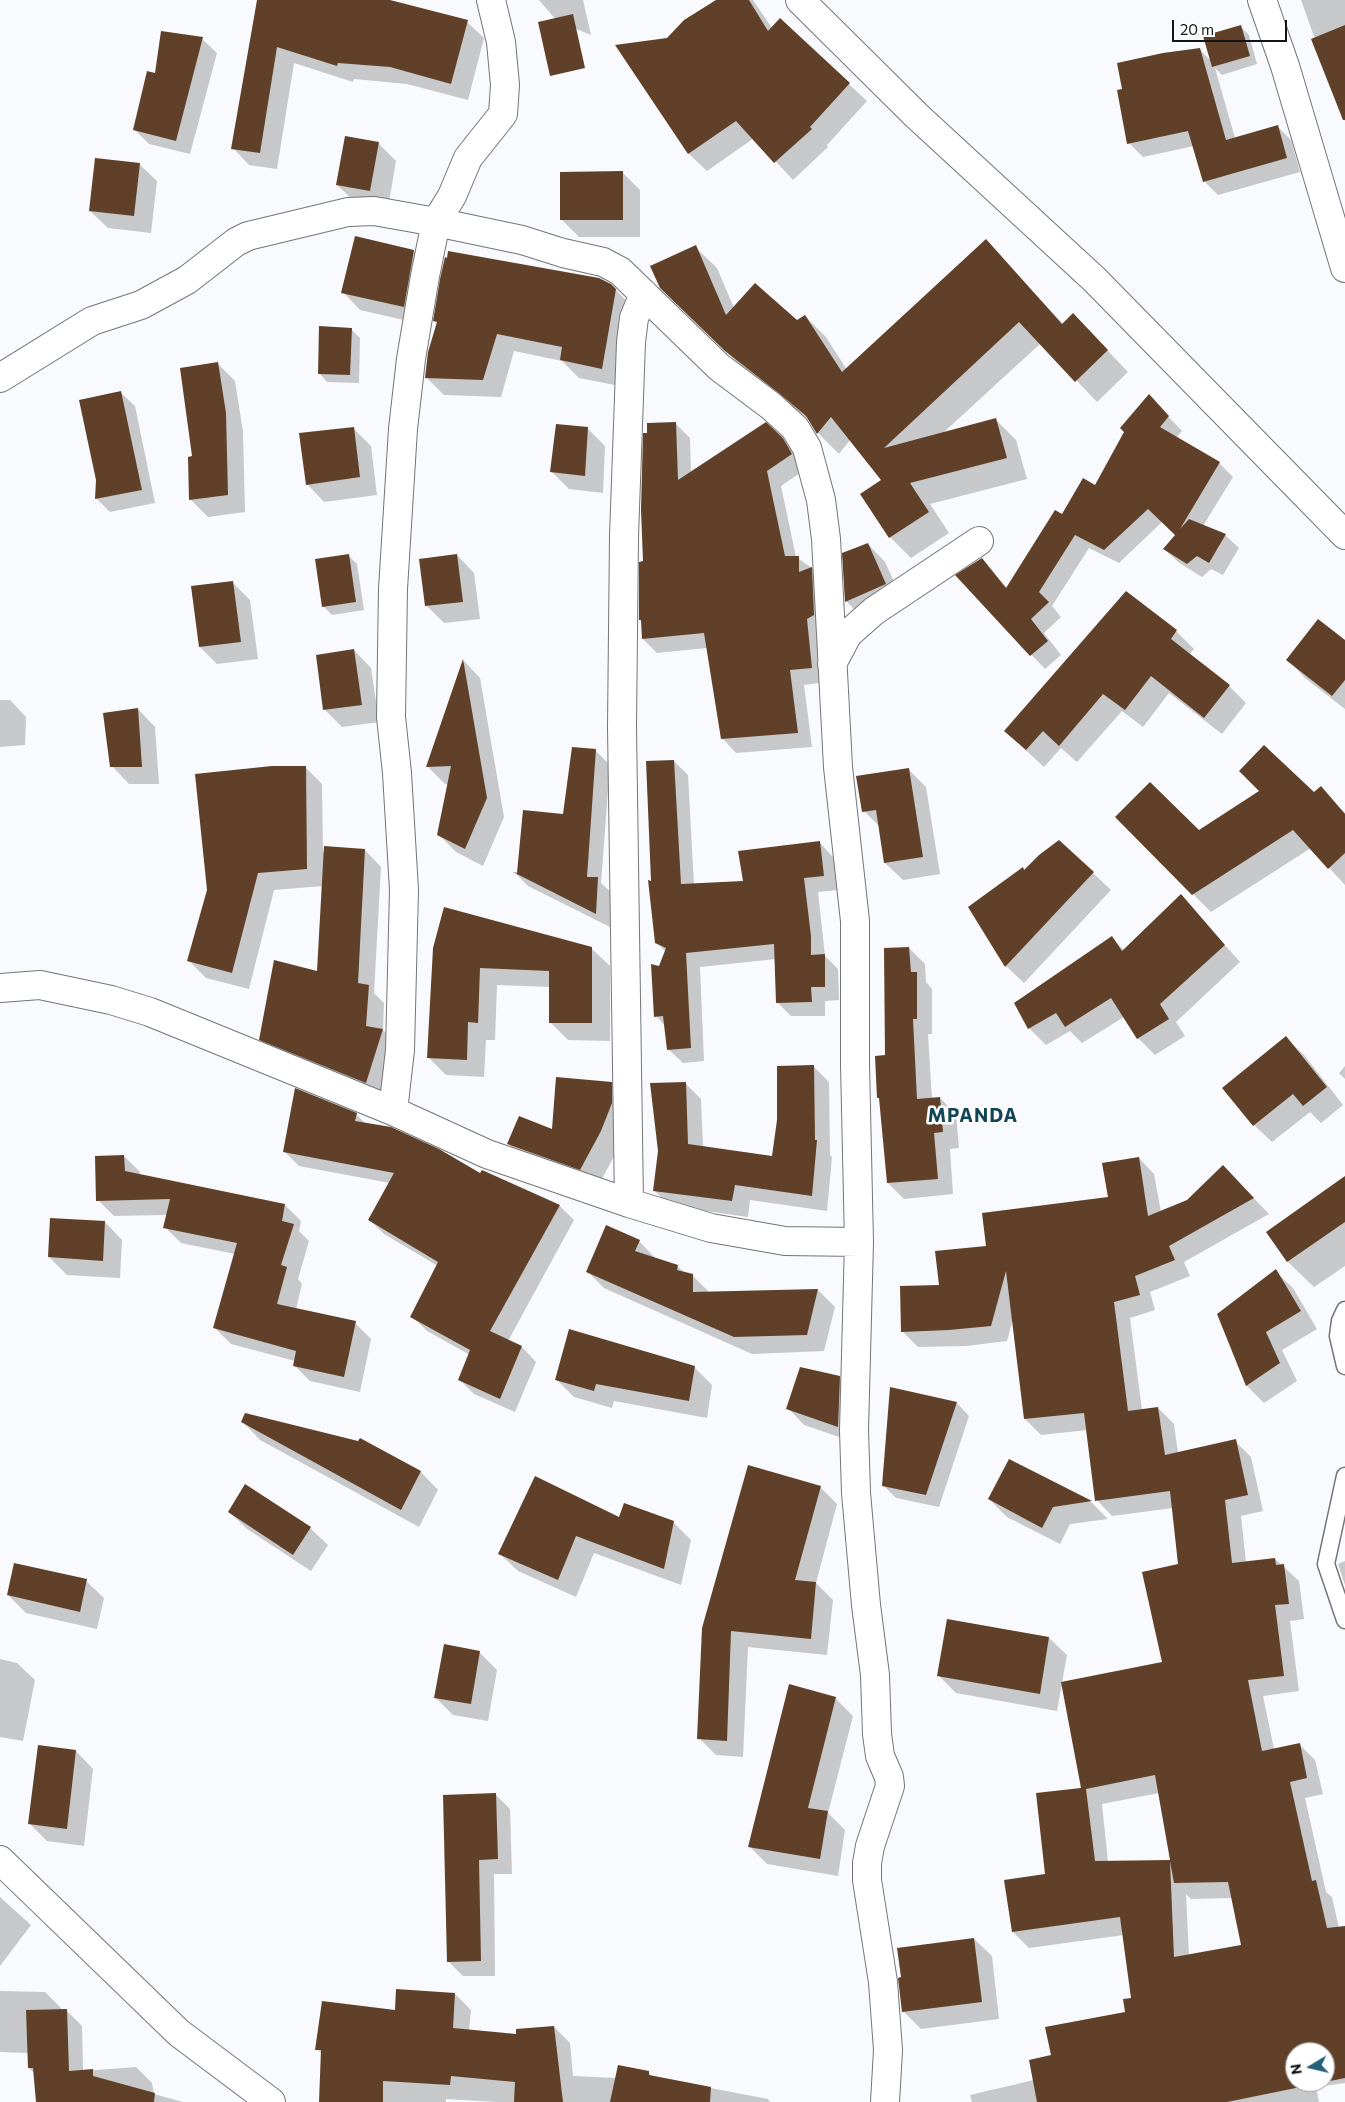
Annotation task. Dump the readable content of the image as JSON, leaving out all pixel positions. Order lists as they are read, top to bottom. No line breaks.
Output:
{"districts":["MPANDA"],"scale_bar":"20 m","north":"left"}
